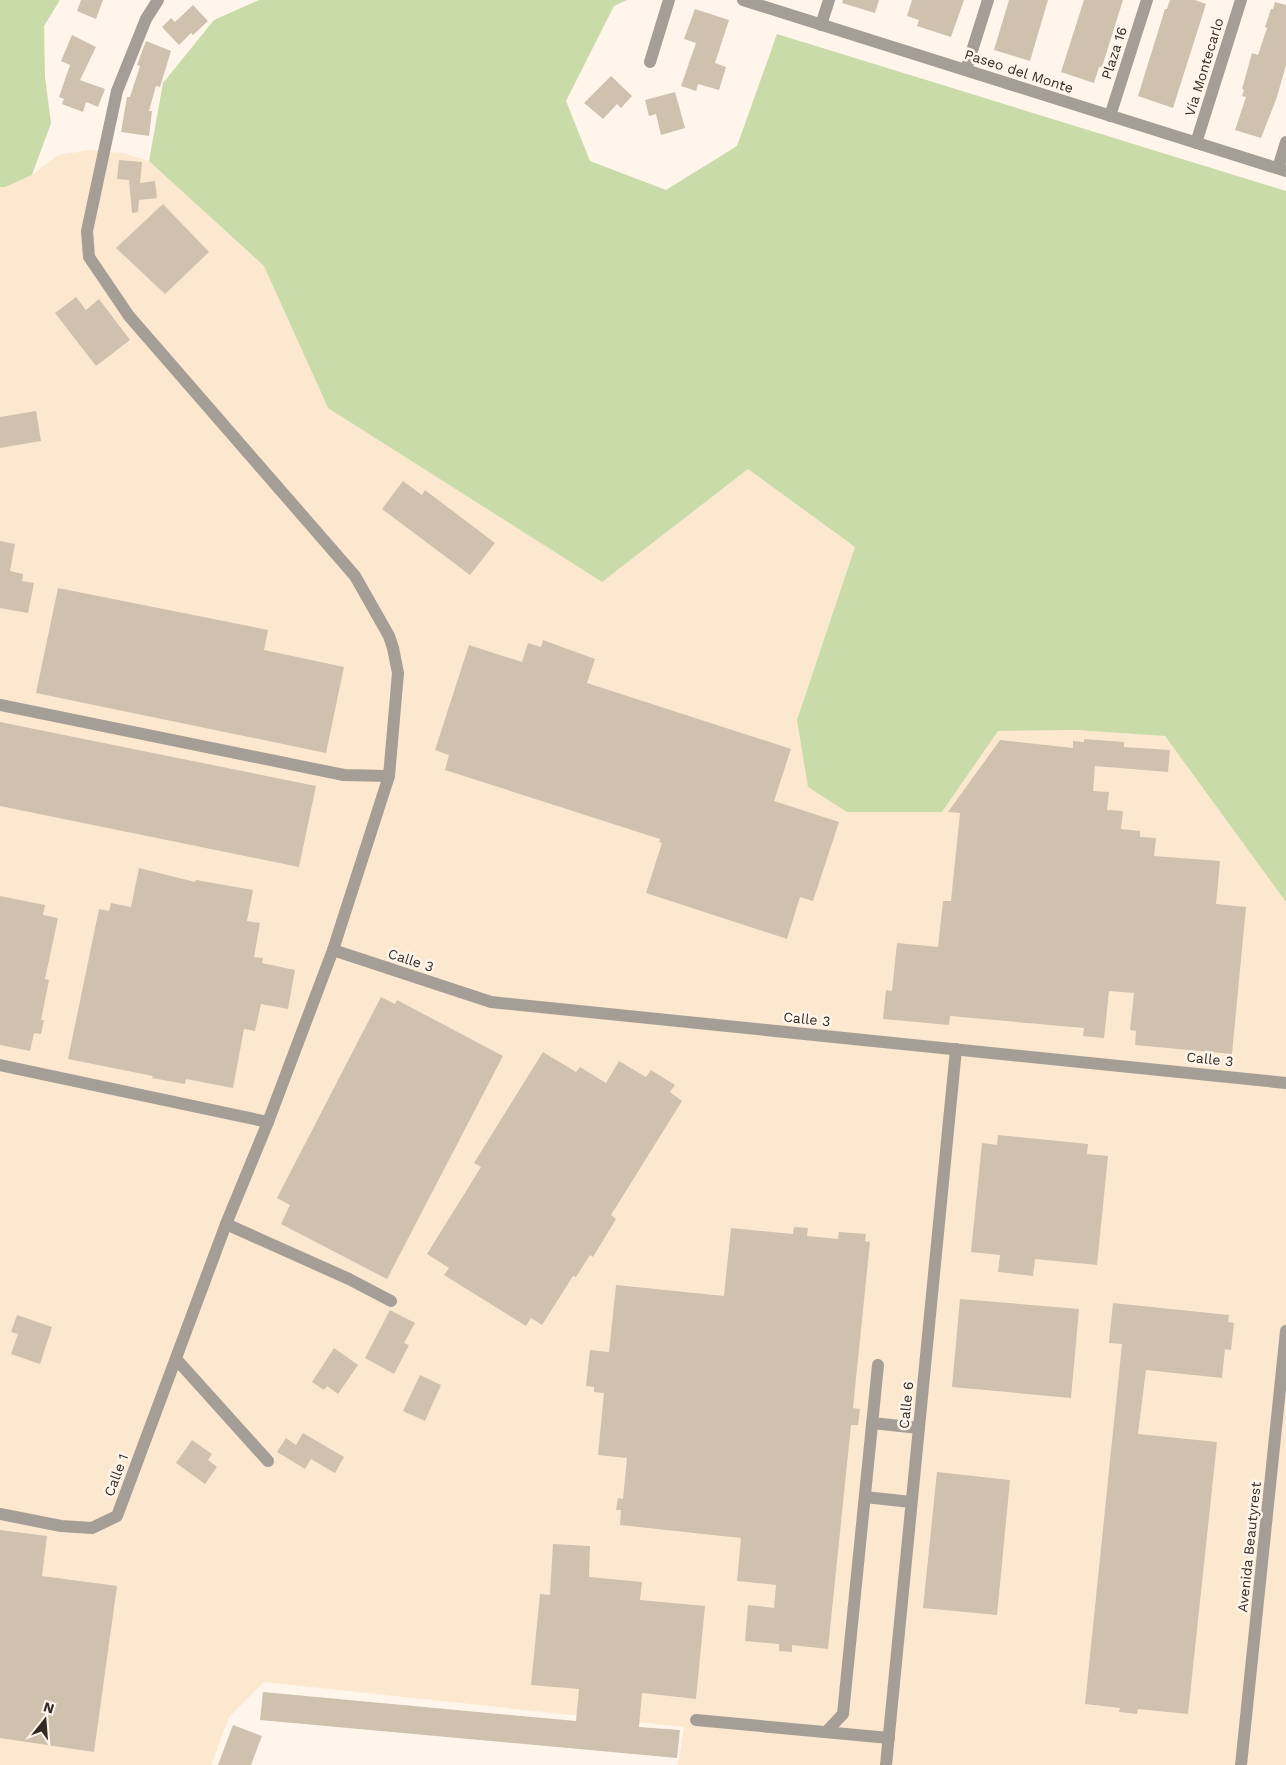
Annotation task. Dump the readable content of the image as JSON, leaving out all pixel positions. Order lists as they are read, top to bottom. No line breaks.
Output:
{"streets":{"street":["Plaza 16","Vía Montecarlo","Paseo del Monte","Calle 3","Calle 6","Calle 1","Avenida Beautyrest"]},"crossings":[["Plaza 16","Paseo del Monte"],["Vía Montecarlo","Paseo del Monte"],["Calle 3","Calle 6"],["Calle 3","Calle 1"]],"north":"top"}
